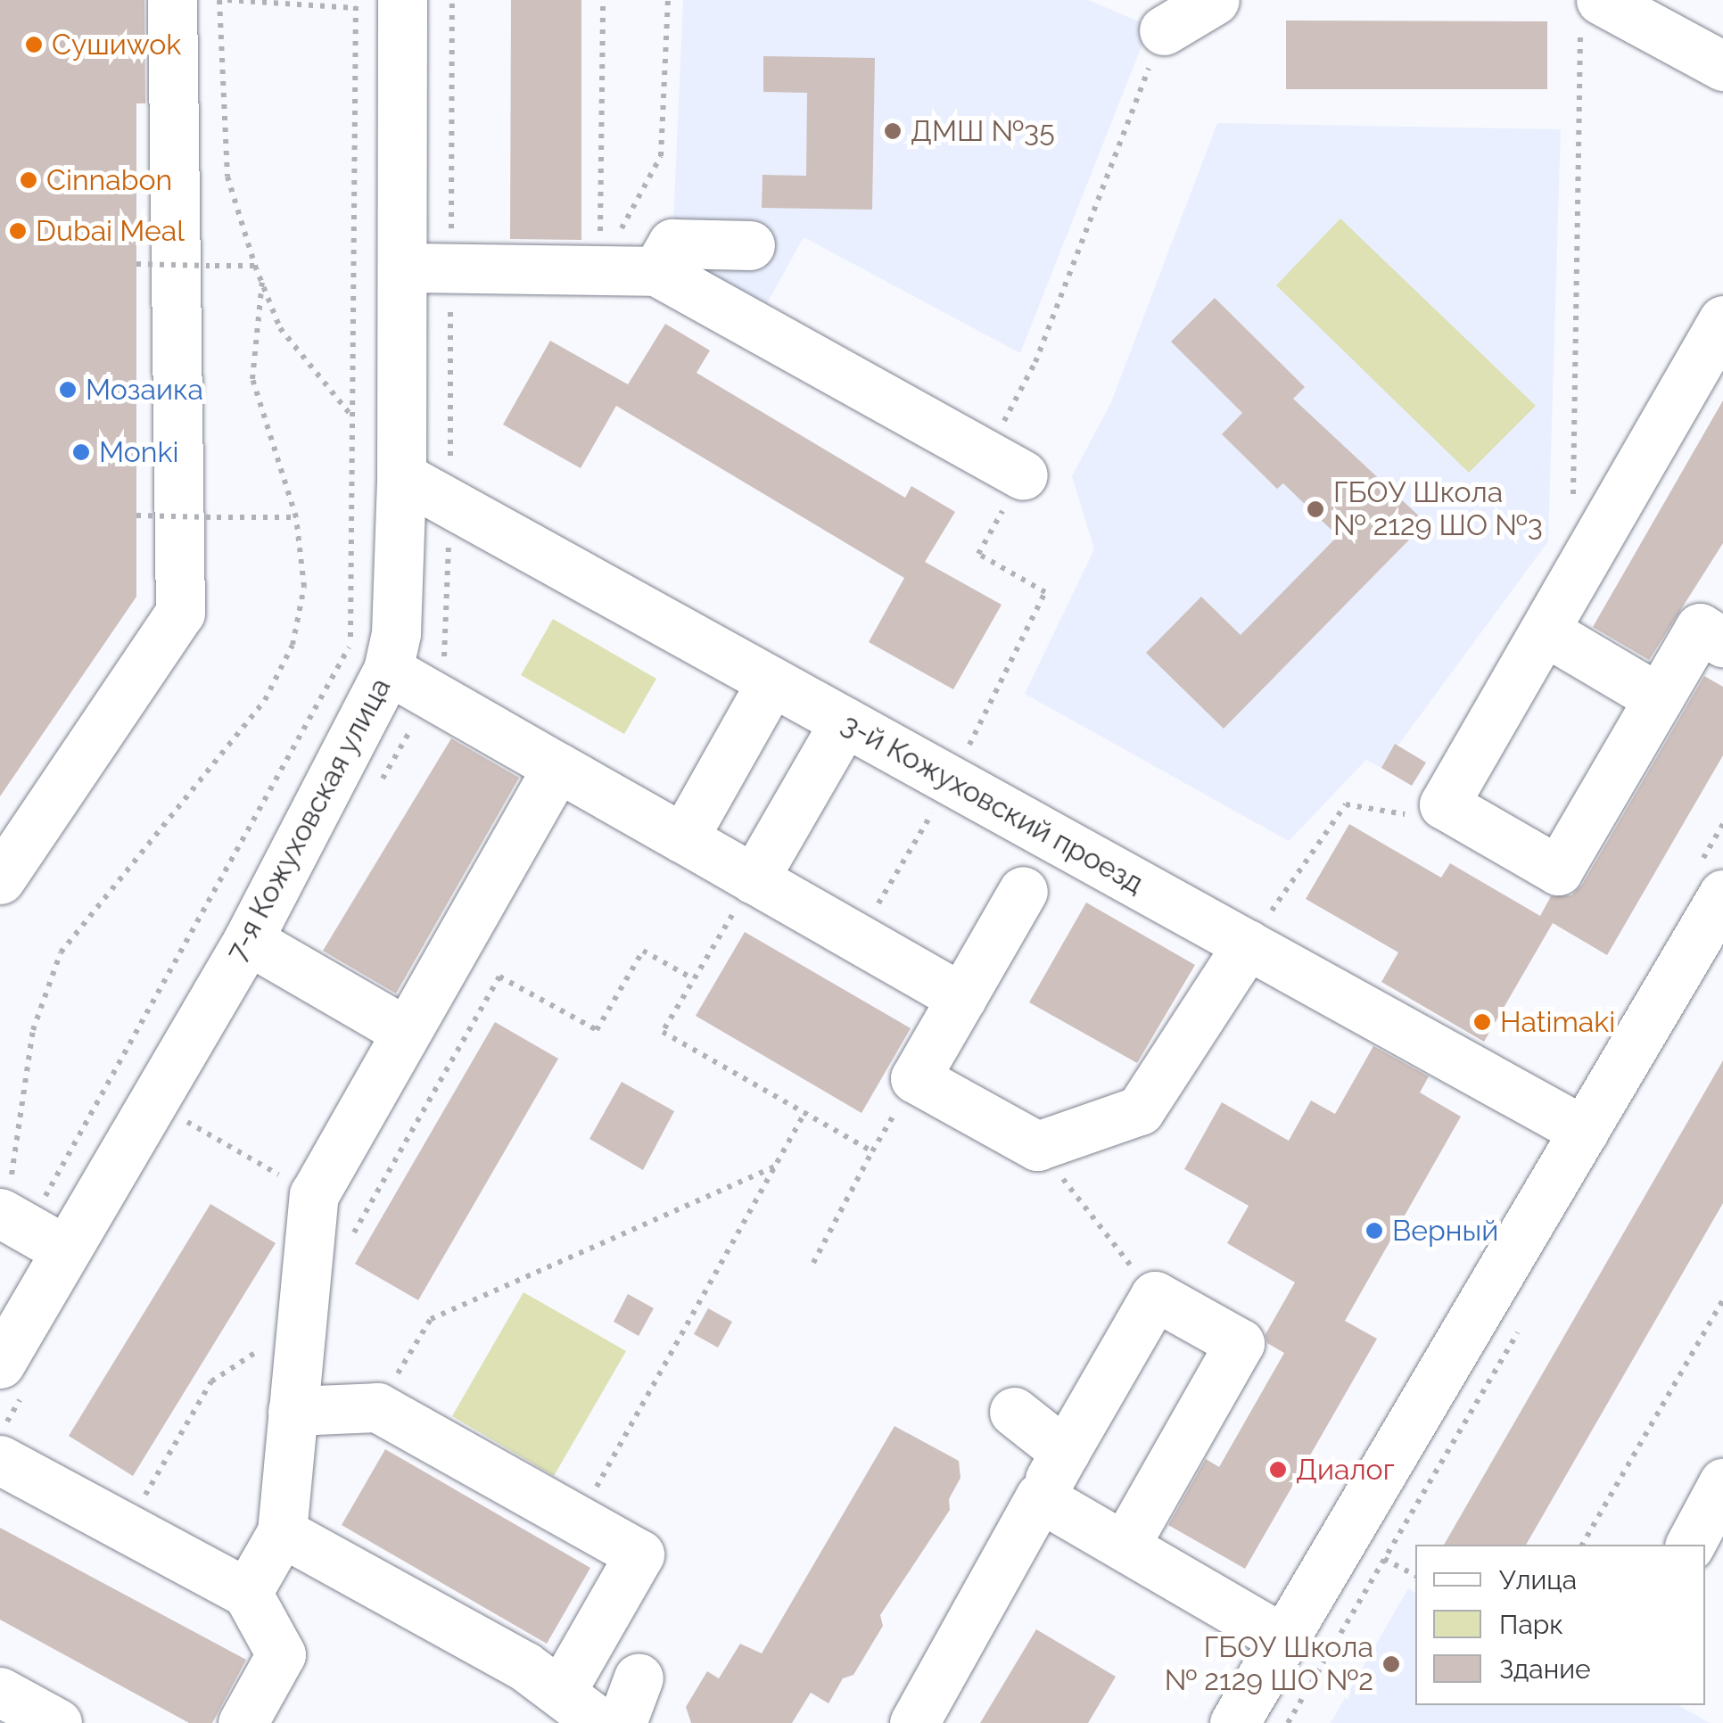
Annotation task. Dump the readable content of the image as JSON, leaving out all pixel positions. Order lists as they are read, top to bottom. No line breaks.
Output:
{"streets":{"street":["3-й Кожуховский проезд","7-я Кожуховская улица"]},"crossings":[["3-й Кожуховский проезд","7-я Кожуховская улица"]],"places":["Сушиwok","ДМШ №35","Cinnabon","Dubai Meal","Мозаика","Monki","ГБОУ Школа № 2129 ШО №3","Hatimaki","Верный","Диалог","ГБОУ Школа № 2129 ШО №2"],"legend":["Улица","Парк","Здание"]}
